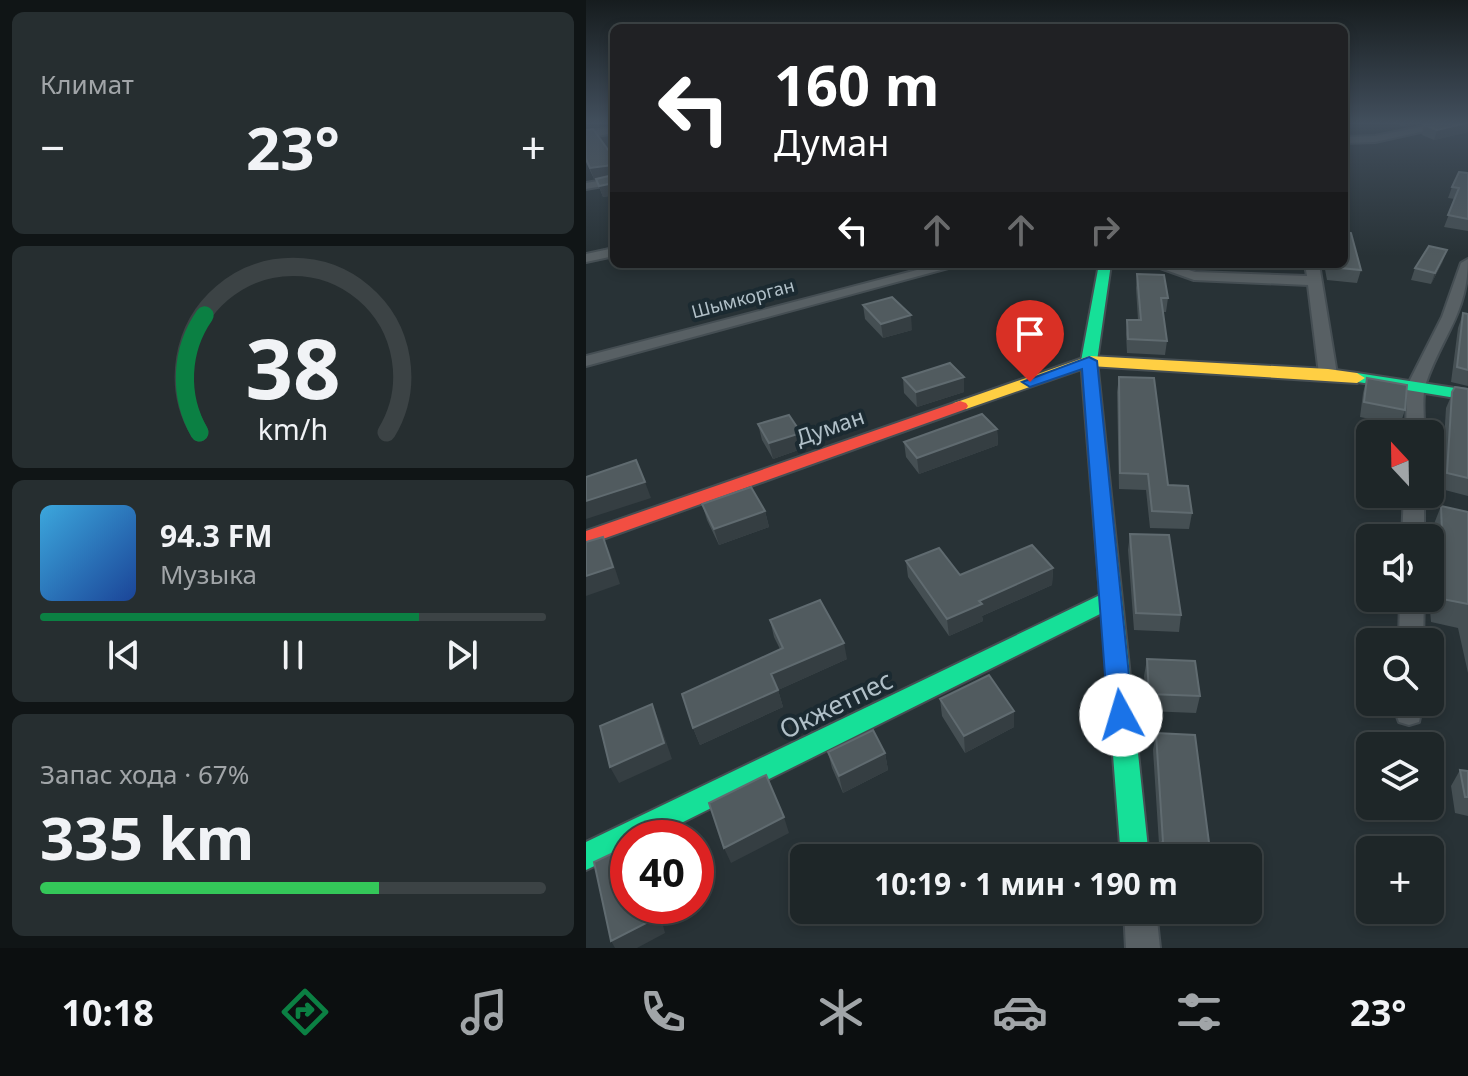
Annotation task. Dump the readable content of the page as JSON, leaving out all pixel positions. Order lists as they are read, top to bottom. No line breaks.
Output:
{"streets":{"street":["Шымкорган","Думан","Окжетпес"]},"north":"top","page":{"tile":["Климат",["Запас хода · 67%","335 km"]],"turn":["160 m","Думан"],"heat":["−","23°","+"],"map_buttons":"+","song":["94.3 FM","Музыка"],"limit":"40","trip":"10:19 · 1 мин · 190 m","tabs":["10:18","23°"],"gauge":["38","km/h"]}}
